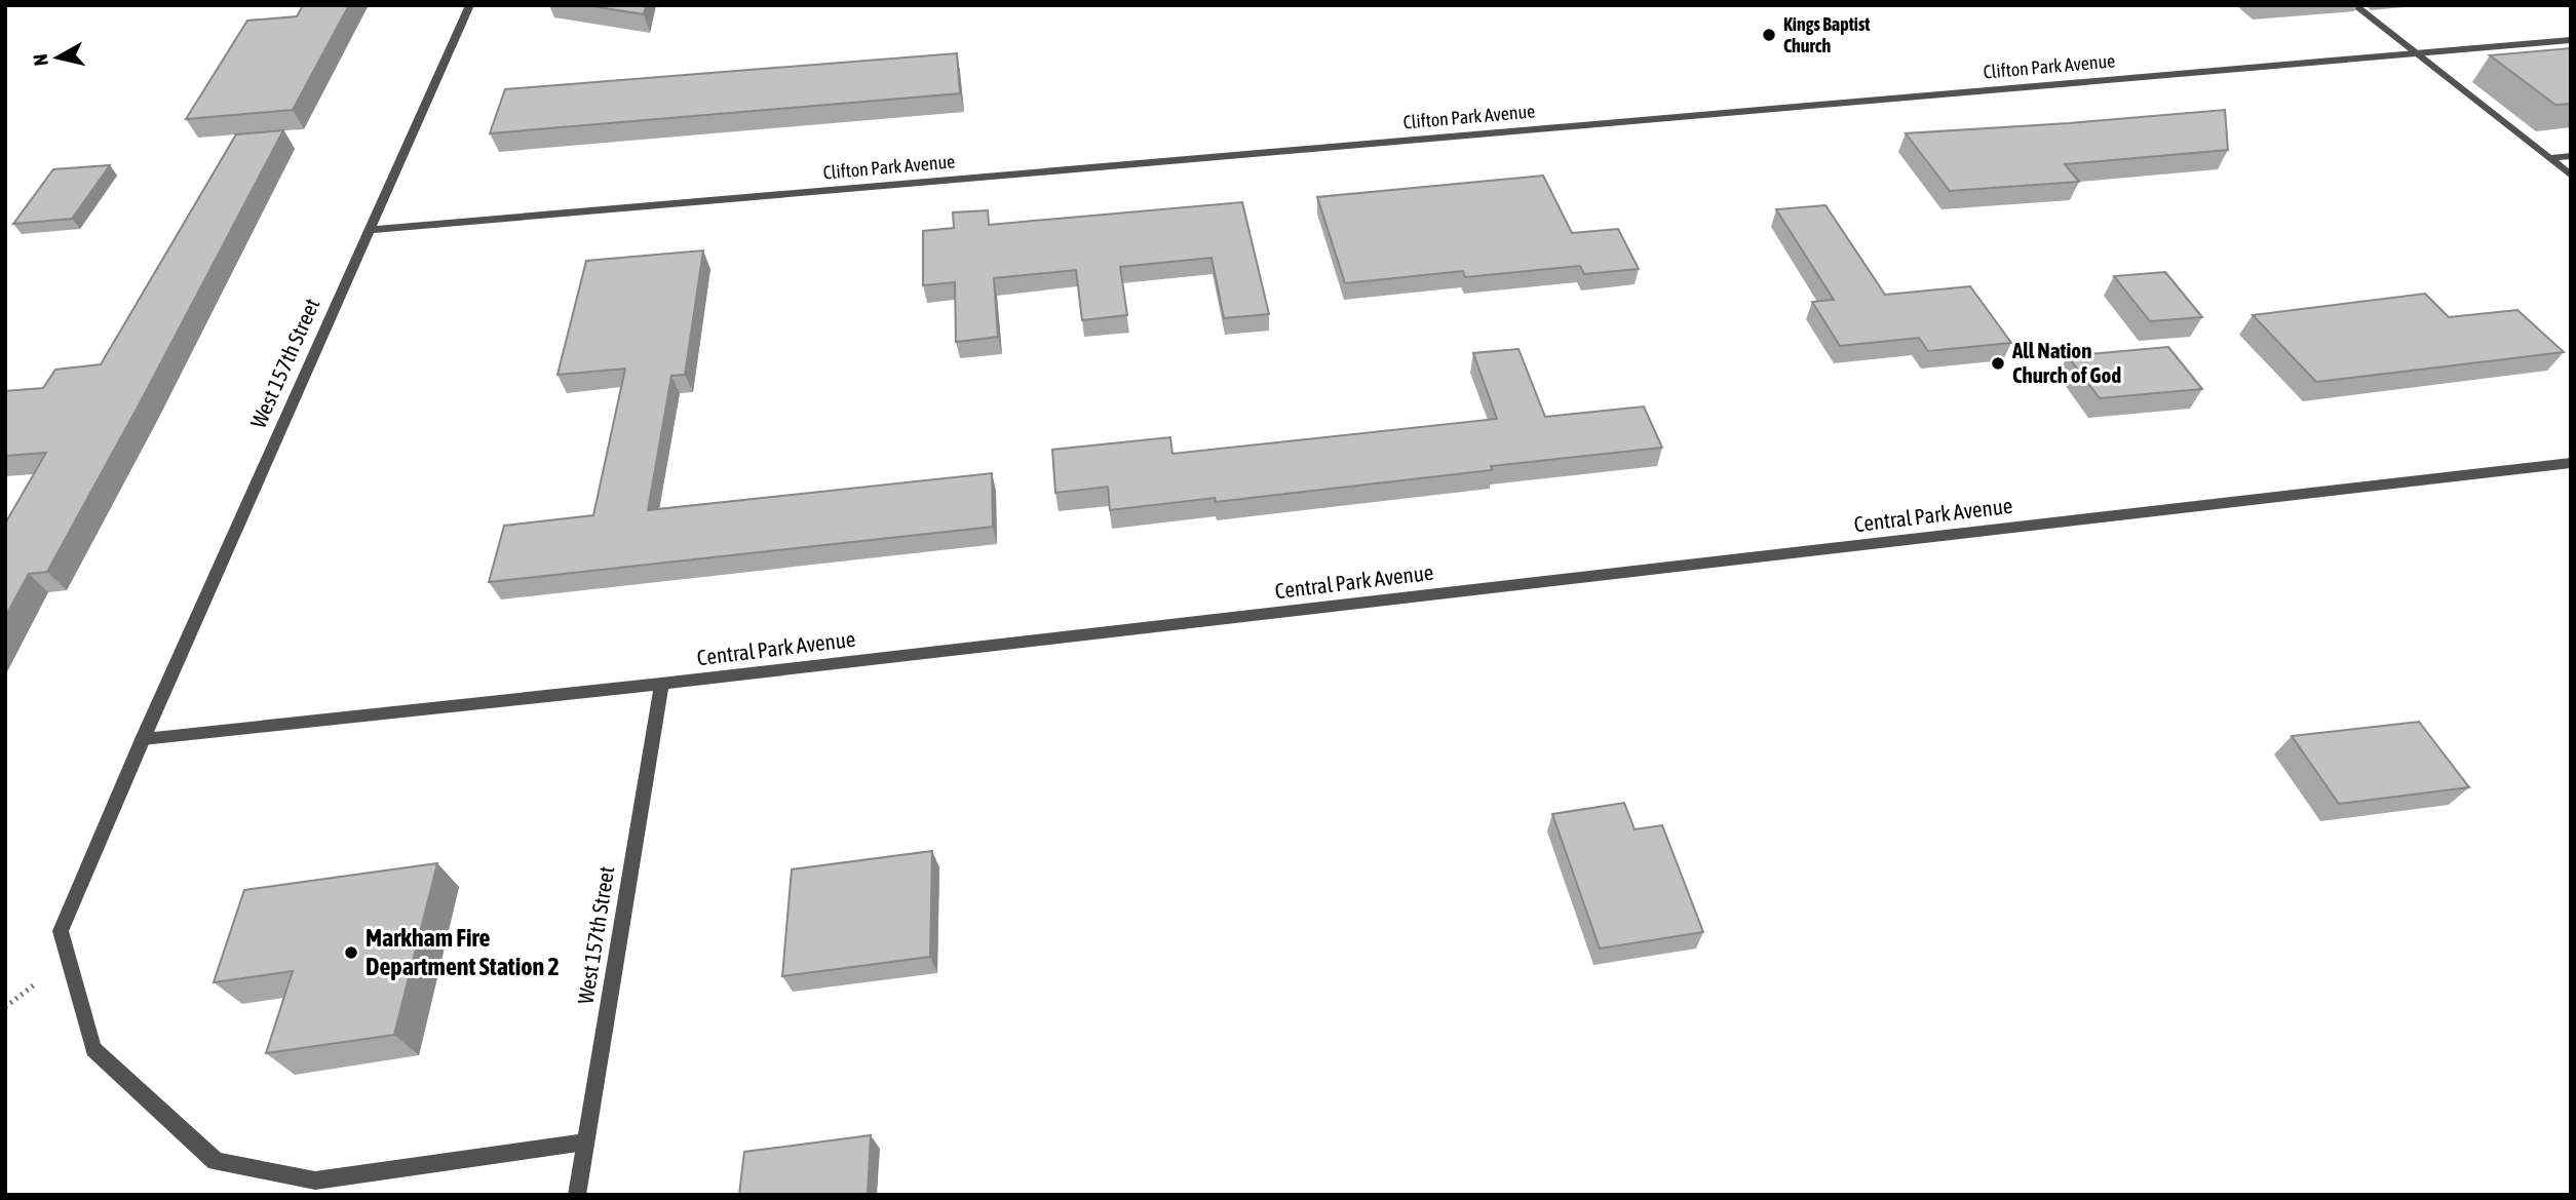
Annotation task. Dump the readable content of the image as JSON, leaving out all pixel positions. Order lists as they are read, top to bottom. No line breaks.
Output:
{"streets":{"street":["Clifton Park Avenue","West 157th Street","Central Park Avenue"]},"crossings":[["Clifton Park Avenue","West 157th Street"],["West 157th Street","Central Park Avenue"]],"places":["Kings Baptist Church","All Nation Church of God","Markham Fire Department Station 2"],"north":"left"}
